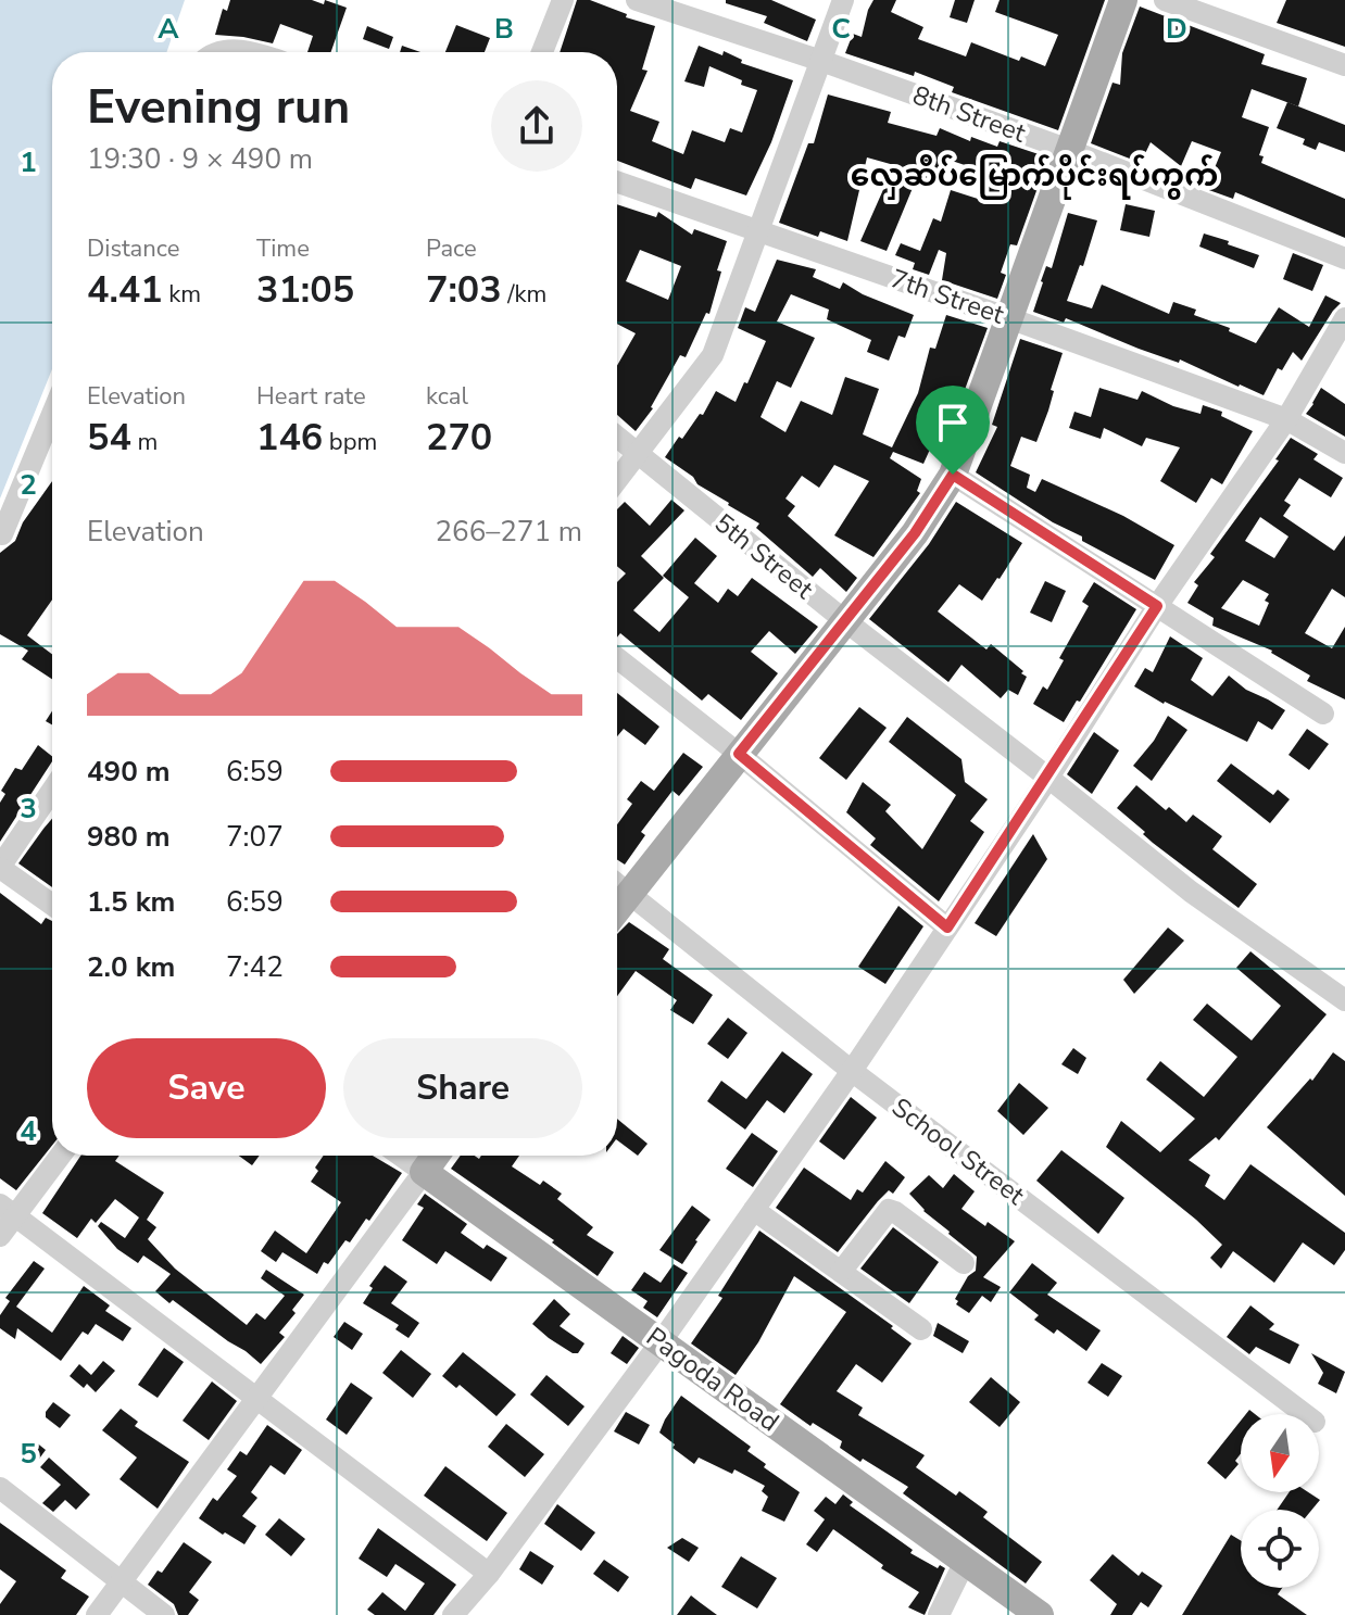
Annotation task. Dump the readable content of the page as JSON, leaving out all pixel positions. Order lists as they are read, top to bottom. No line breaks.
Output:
{"streets":{"main road":["Pagoda Road"],"street":["8th Street","7th Street","5th Street","School Street"]},"districts":["လှေဆိပ်မြောက်ပိုင်းရပ်ကွက်"],"north":"bottom","page":{"heading":["Evening run","19:30 · 9 × 490 m"],"stats":[["Distance","4.41 km"],["Time","31:05"],["Pace","7:03 /km"],["Elevation","54 m"],["Heart rate","146 bpm"],["kcal","270"]],"chart":["Elevation","266–271 m"],"list":[{"name":"490 m","note":"6:59"},{"name":"980 m","note":"7:07"},{"name":"1.5 km","note":"6:59"},{"name":"2.0 km","note":"7:42"}],"buttons":["Save","Share"]},"grid":{"columns":["A","B","C","D"],"rows":["1","2","3","4","5"]}}
